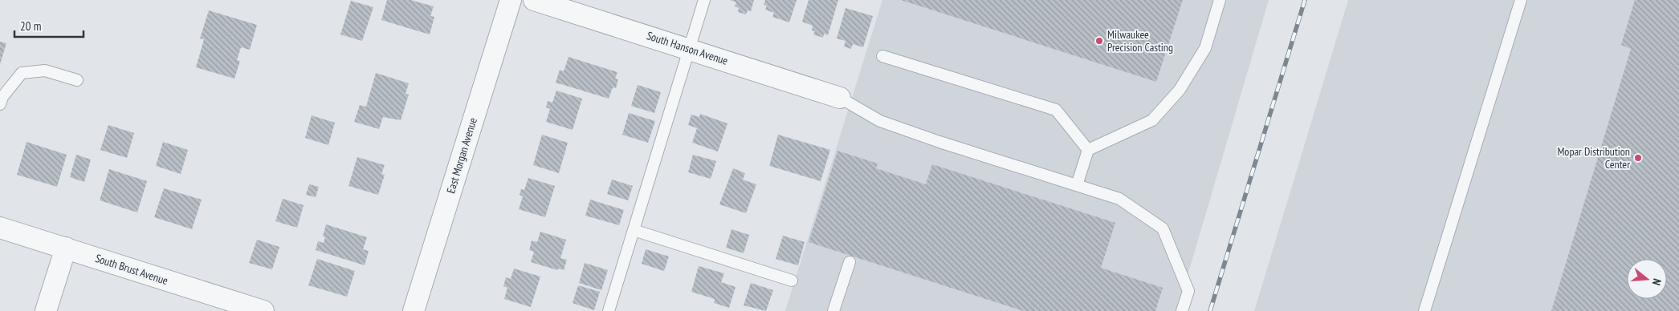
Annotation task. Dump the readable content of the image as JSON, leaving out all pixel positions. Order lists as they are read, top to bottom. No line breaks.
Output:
{"streets":{"street":["South Hanson Avenue","East Morgan Avenue","South Brust Avenue"]},"places":["Milwaukee Precision Casting","Mopar Distribution Center"],"scale_bar":"20 m","north":"right"}
